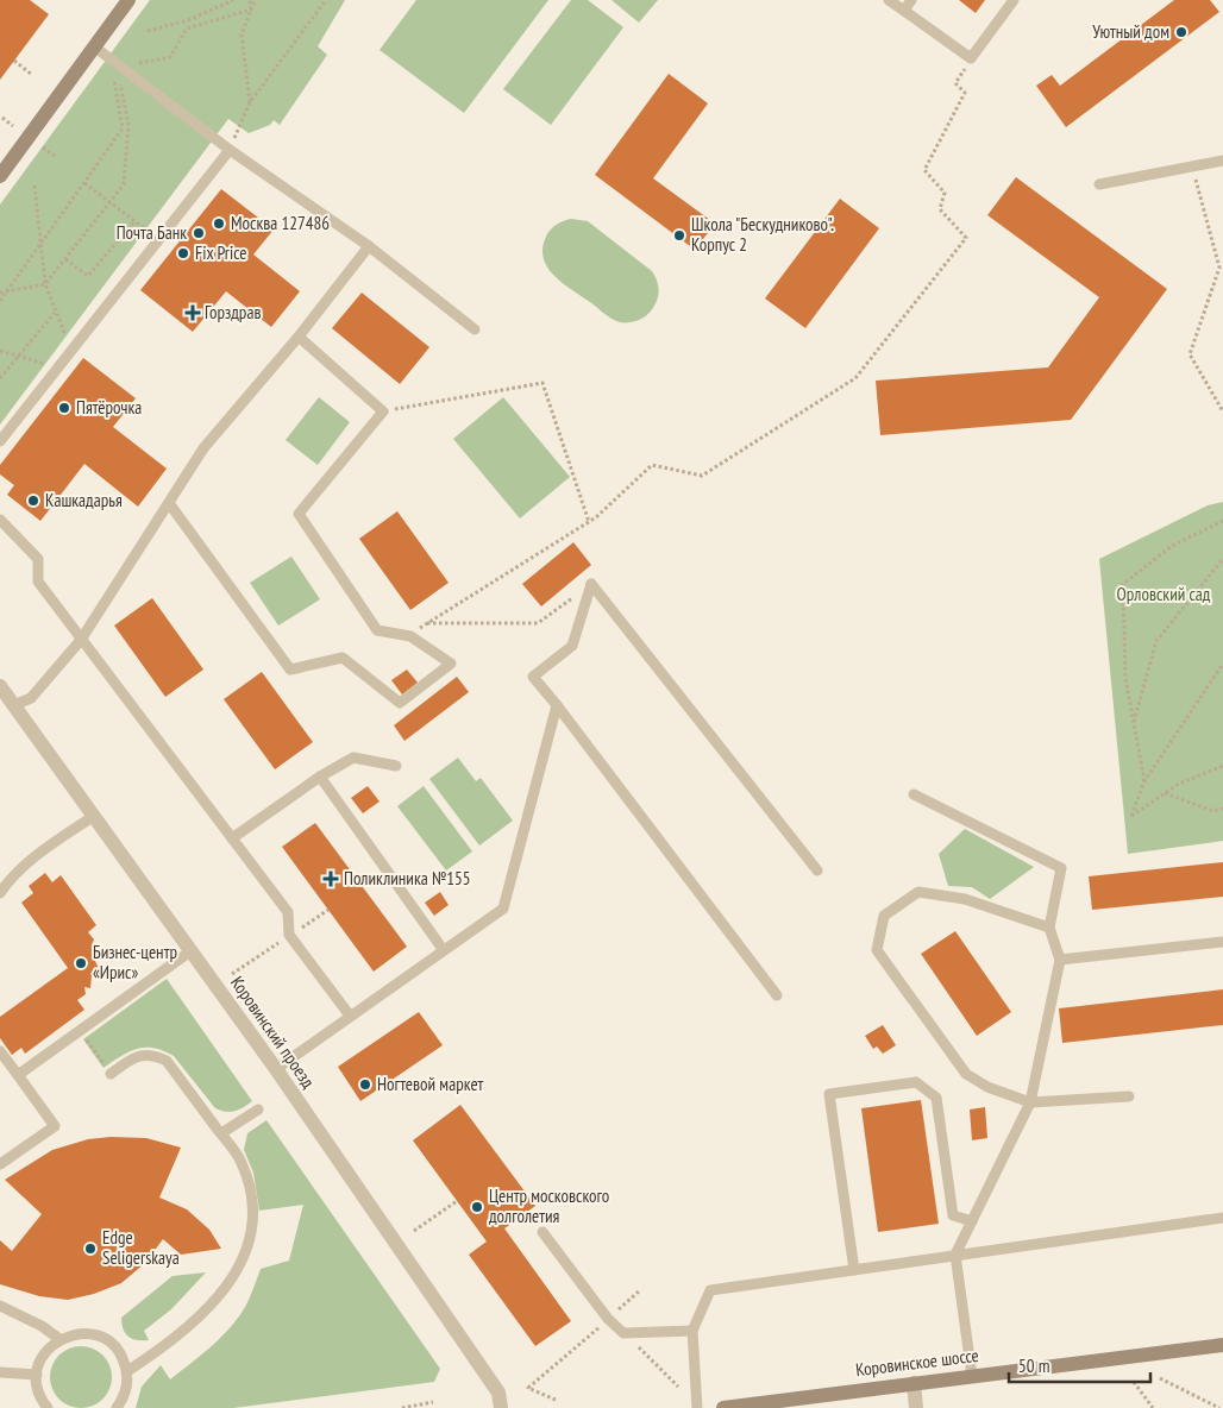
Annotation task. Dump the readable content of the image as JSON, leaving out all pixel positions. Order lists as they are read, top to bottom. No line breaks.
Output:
{"streets":{"main road":["Коровинское шоссе"],"street":["Коровинский проезд"]},"parks":["Орловский сад"],"places":{"other":["Уютный дом","Москва 127486","Почта Банк","Школа \"Бескудниково\". Корпус 2","Fix Price","Пятёрочка","Кашкадарья","Бизнес-центр «Ирис»","Ногтевой маркет","Центр московского долголетия","Edge Seligerskaya"],"health":["Горздрав","Поликлиника №155"]},"scale_bar":"50 m"}
